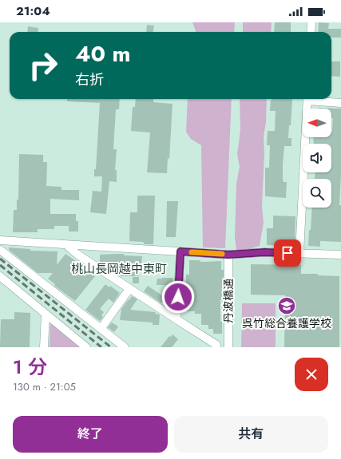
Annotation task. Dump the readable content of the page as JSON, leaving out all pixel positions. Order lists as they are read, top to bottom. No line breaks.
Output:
{"streets":{"street":["丹波橋通"]},"districts":["桃山長岡越中東町"],"places":{"school or university":["呉竹総合養護学校"]},"north":"left","page":{"status":"21:04","turn":["40 m","右折"],"heading":["1 分","130 m · 21:05"],"buttons":["終了","共有"]}}
